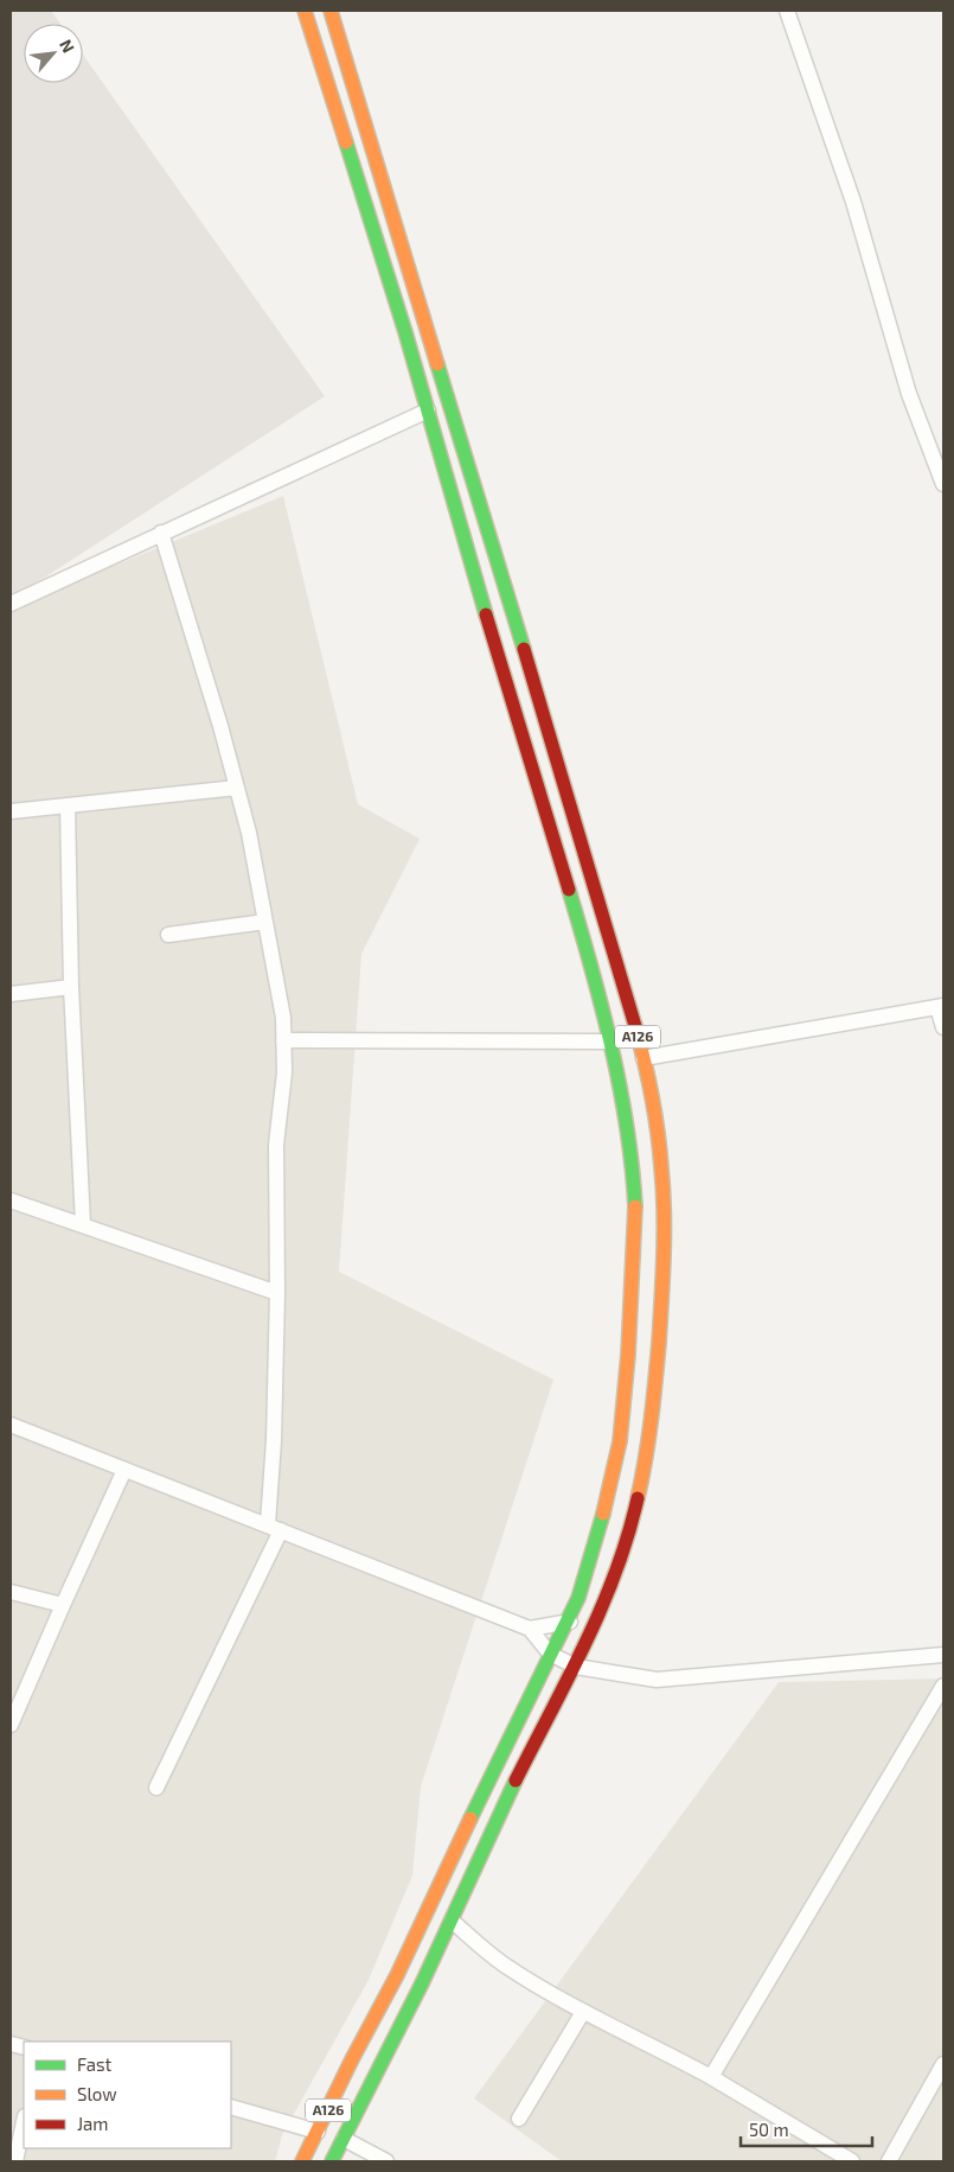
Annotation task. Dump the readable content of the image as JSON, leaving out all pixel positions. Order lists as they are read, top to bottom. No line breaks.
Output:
{"streets":{"highway":["A126"]},"legend":["Fast","Slow","Jam"],"scale_bar":"50 m","north":"top right"}
